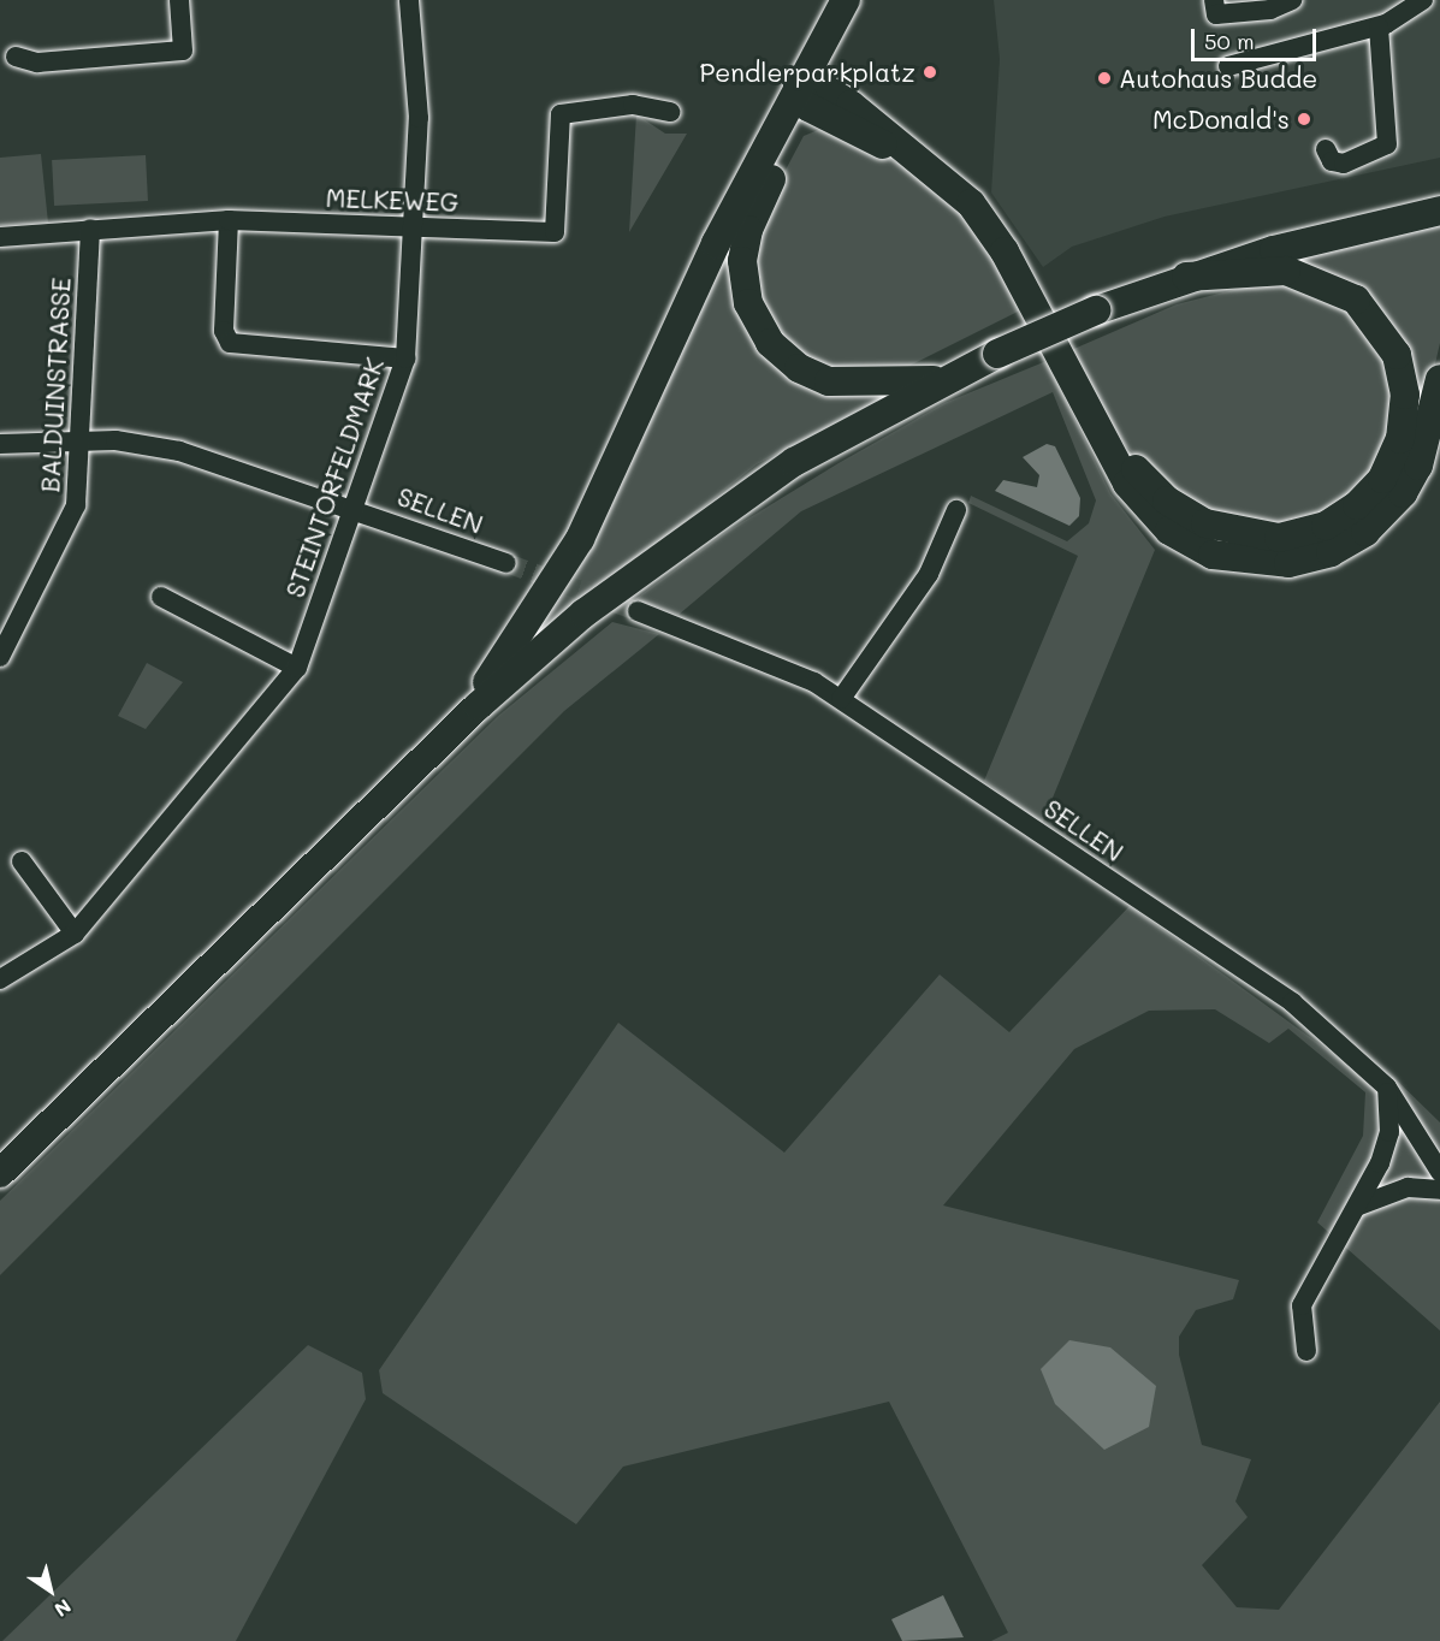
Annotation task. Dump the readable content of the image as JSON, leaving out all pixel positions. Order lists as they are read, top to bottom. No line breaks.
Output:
{"streets":{"street":["MELKEWEG","BALDUINSTRASSE","STEINTORFELDMARK","SELLEN"]},"crossings":[["MELKEWEG","BALDUINSTRASSE"],["MELKEWEG","STEINTORFELDMARK"],["BALDUINSTRASSE","SELLEN"],["STEINTORFELDMARK","SELLEN"]],"places":["Pendlerparkplatz","Autohaus Budde","McDonald's"],"scale_bar":"50 m","north":"bottom right"}
